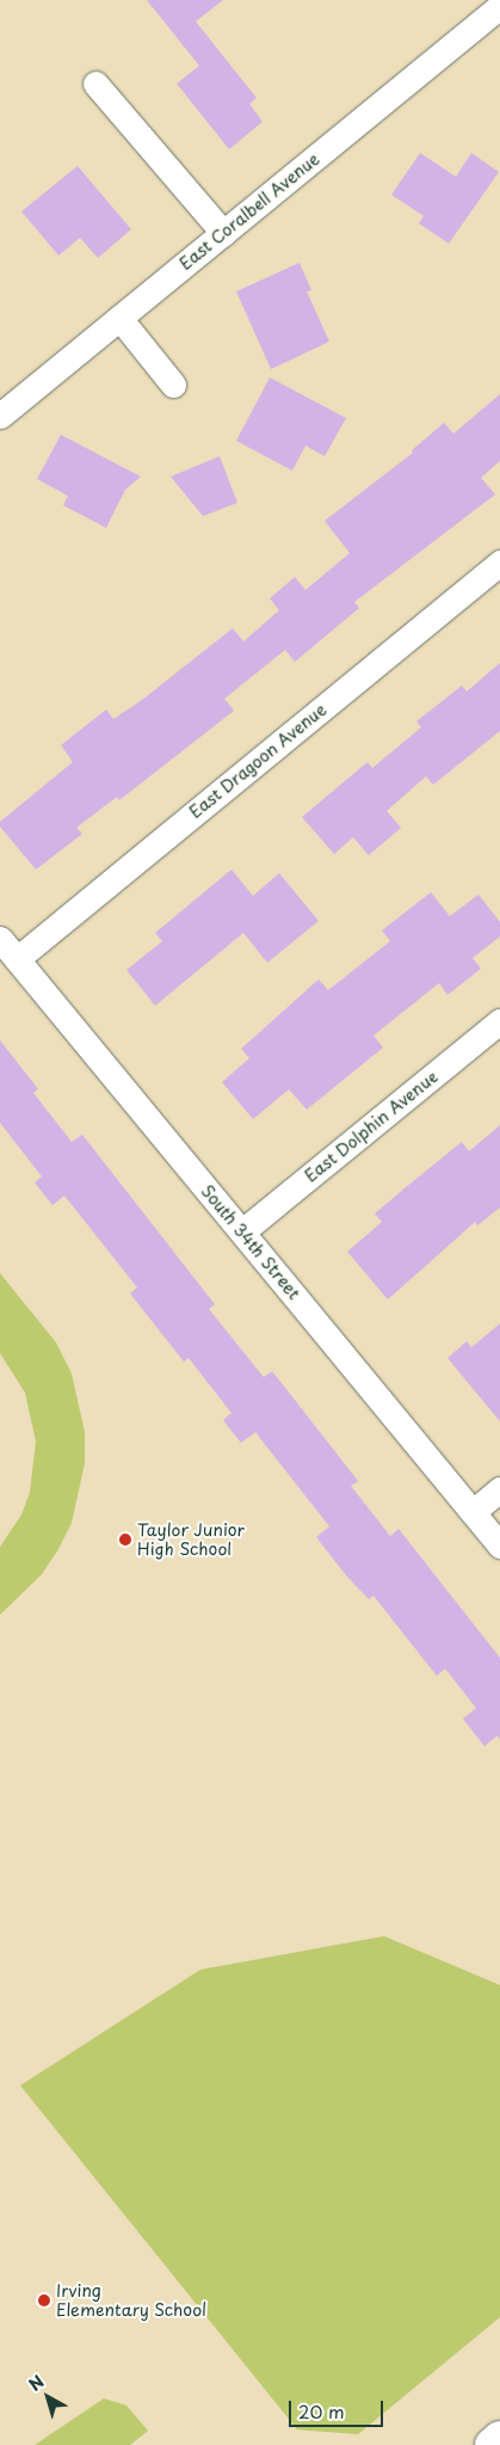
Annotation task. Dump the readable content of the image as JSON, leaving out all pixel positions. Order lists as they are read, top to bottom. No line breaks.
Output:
{"streets":{"street":["East Coralbell Avenue","East Dragoon Avenue","East Dolphin Avenue","South 34th Street"]},"crossings":[["East Dragoon Avenue","South 34th Street"],["East Dolphin Avenue","South 34th Street"]],"places":["Taylor Junior High School","Irving Elementary School"],"scale_bar":"20 m","north":"top left"}
